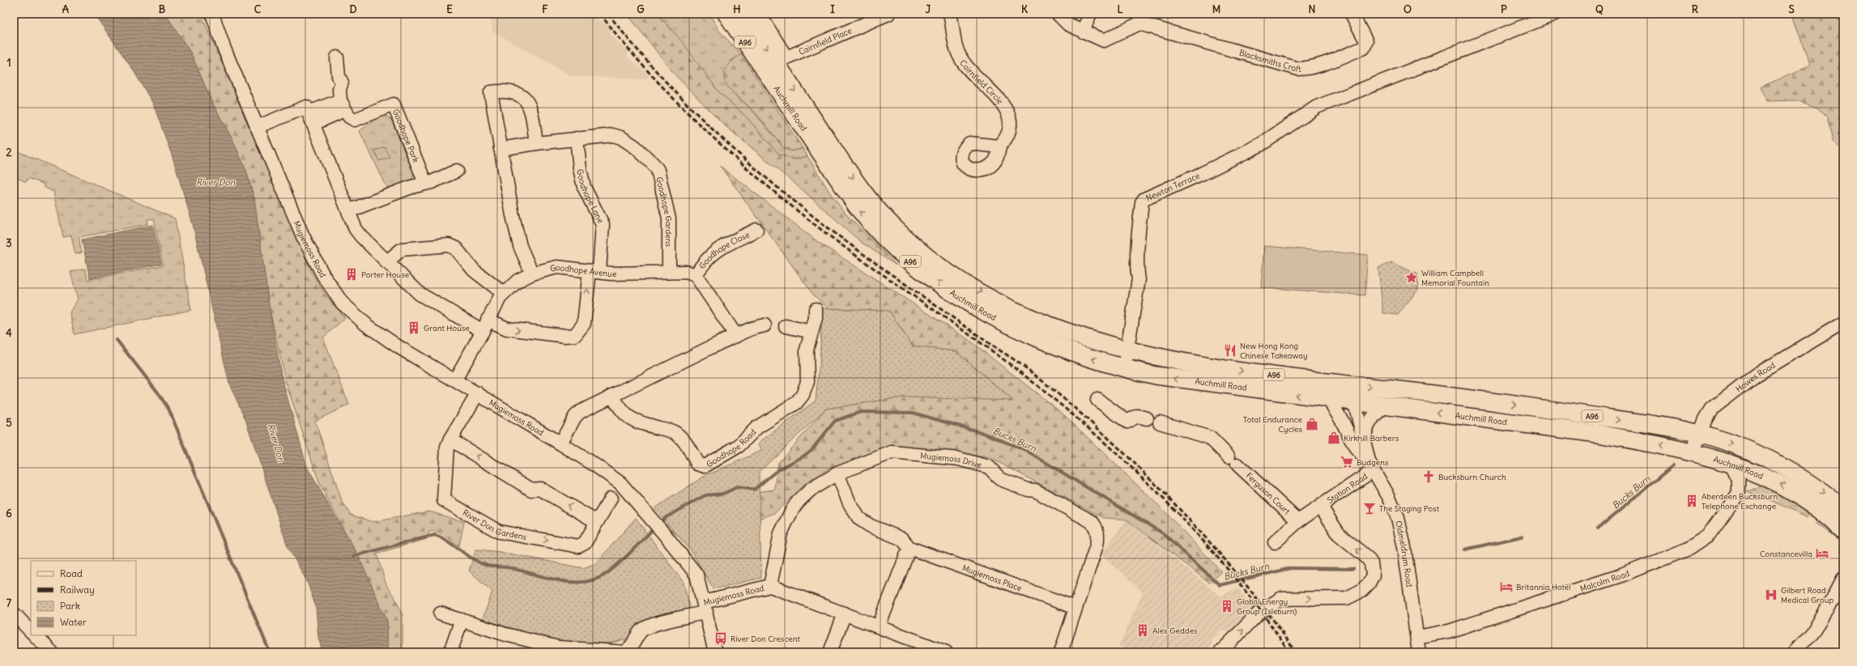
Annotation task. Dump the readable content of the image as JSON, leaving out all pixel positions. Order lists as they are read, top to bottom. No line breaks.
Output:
{"streets":{"main road":["A96","Auchmill Road"],"street":["Cairnfield Place","Blacksmiths Croft","Cairnfield Circle","Goodhope Park","Newton Terrace","Goodhope Lane","Goodhope Gardens","Mugiemoss Road","Goodhope Close","Goodhope Avenue","Howes Road","Goodhope Road","Mugiemoss Drive","Station Road","Ferguson Court","River Don Gardens","Oldmeldrum Road","Mugiemoss Place","Malcolm Road"]},"crossings":[["Cairnfield Place","Auchmill Road"],["Auchmill Road","Newton Terrace"],["Auchmill Road","Howes Road"],["Auchmill Road","Oldmeldrum Road"],["Auchmill Road","Malcolm Road"],["Goodhope Lane","Goodhope Gardens"],["Goodhope Lane","Goodhope Avenue"],["Goodhope Gardens","Goodhope Avenue"],["Mugiemoss Road","Goodhope Avenue"],["Mugiemoss Road","Mugiemoss Drive"],["Mugiemoss Road","River Don Gardens"],["Goodhope Close","Goodhope Avenue"],["Mugiemoss Drive","Mugiemoss Place"],["Station Road","Ferguson Court"],["Station Road","Oldmeldrum Road"],["Oldmeldrum Road","Malcolm Road"]],"water":["River Don","Bucks Burn"],"places":{"building":["Porter House","Grant House","Aberdeen Bucksburn Telephone Exchange","Global Energy Group (Isleburn)","Alex Geddes"],"place":["William Campbell Memorial Fountain"],"restaurant":["New Hong Kong Chinese Takeaway"],"shop":["Total Endurance Cycles","Kirkhill Barbers"],"supermarket":["Budgens"],"church":["Bucksburn Church"],"bar":["The Staging Post"],"hotel":["Constancevilla","Britannia Hotel"],"hospital":["Gilbert Road Medical Group"],"bus stop":["River Don Crescent"]},"legend":["Road","Railway","Park","Water"],"grid":{"columns":["A","B","C","D","E","F","G","H","I","J","K","L","M","N","O","P","Q","R","S"],"rows":["1","2","3","4","5","6","7"]}}
